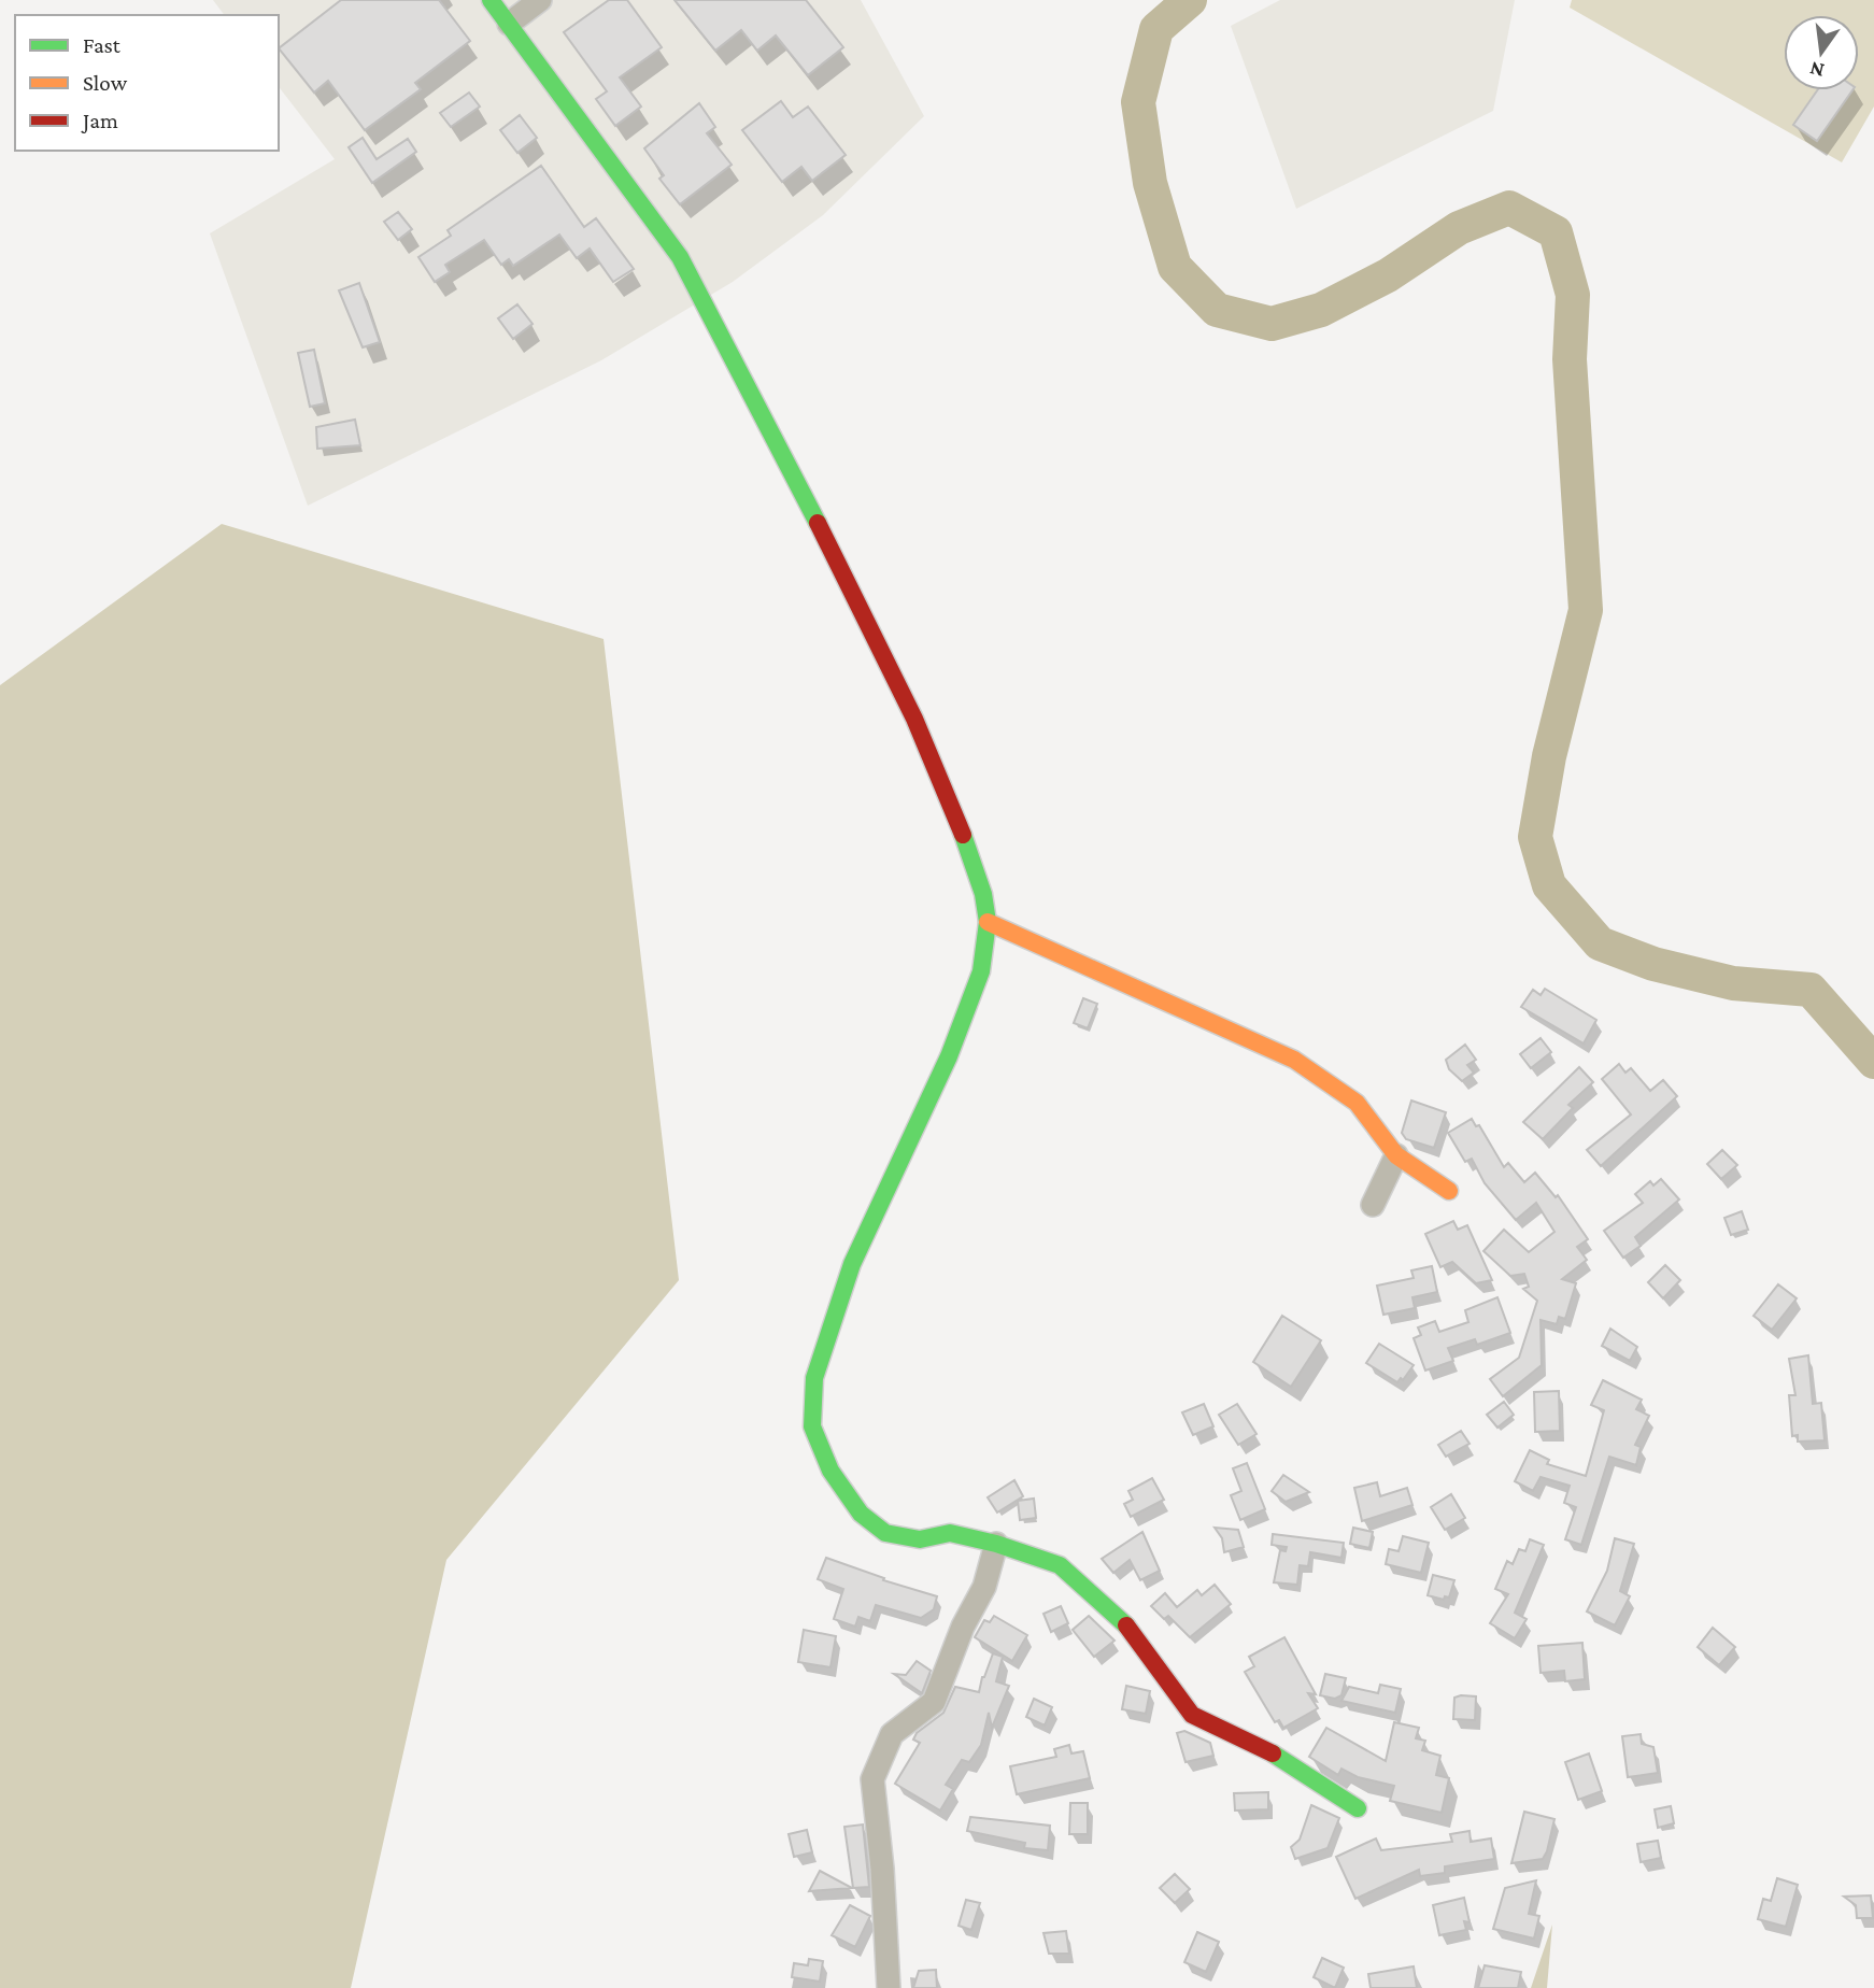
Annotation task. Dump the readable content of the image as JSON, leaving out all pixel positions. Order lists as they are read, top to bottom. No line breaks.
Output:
{"legend":["Fast","Slow","Jam"],"north":"bottom"}
